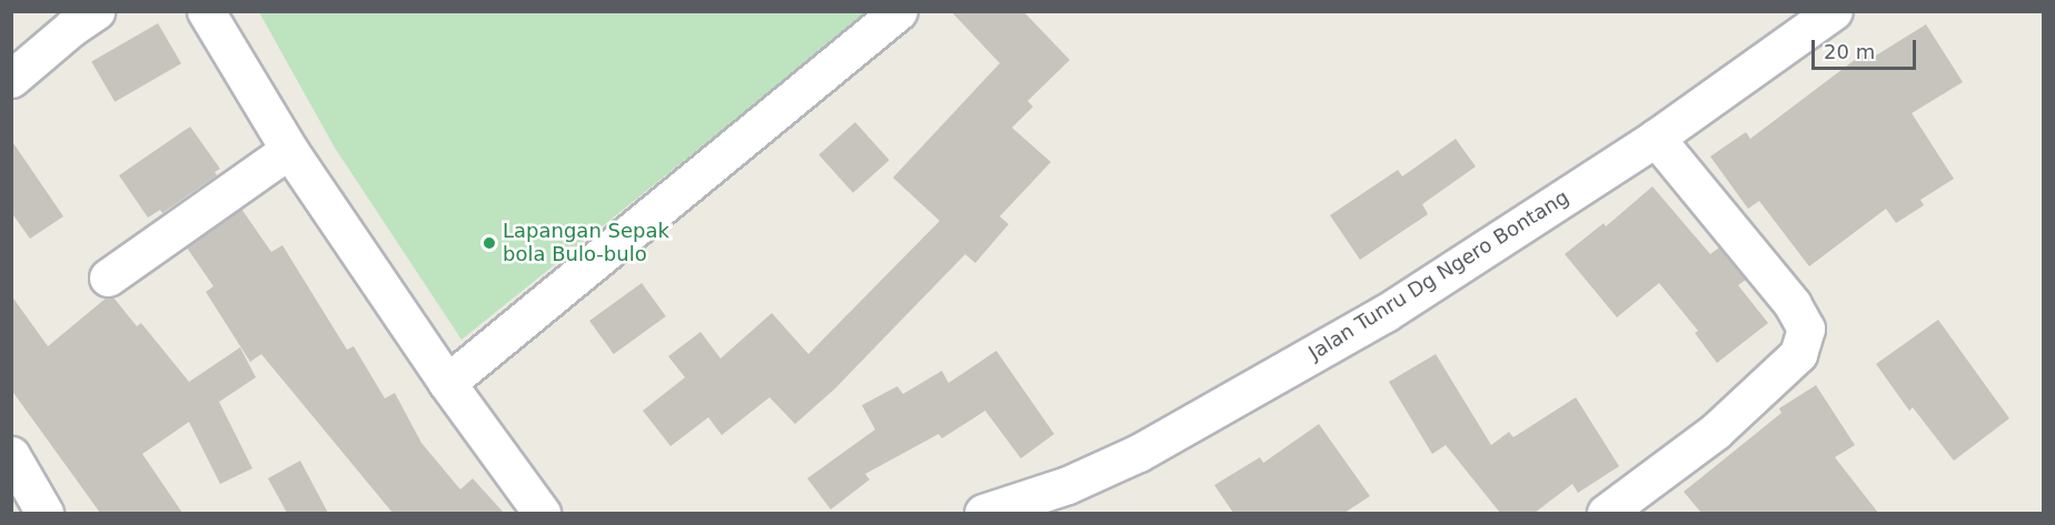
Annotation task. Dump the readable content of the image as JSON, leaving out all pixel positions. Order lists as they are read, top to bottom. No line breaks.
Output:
{"streets":{"street":["Jalan Tunru Dg Ngero Bontang"]},"places":["Lapangan Sepak bola Bulo-bulo"],"scale_bar":"20 m"}
